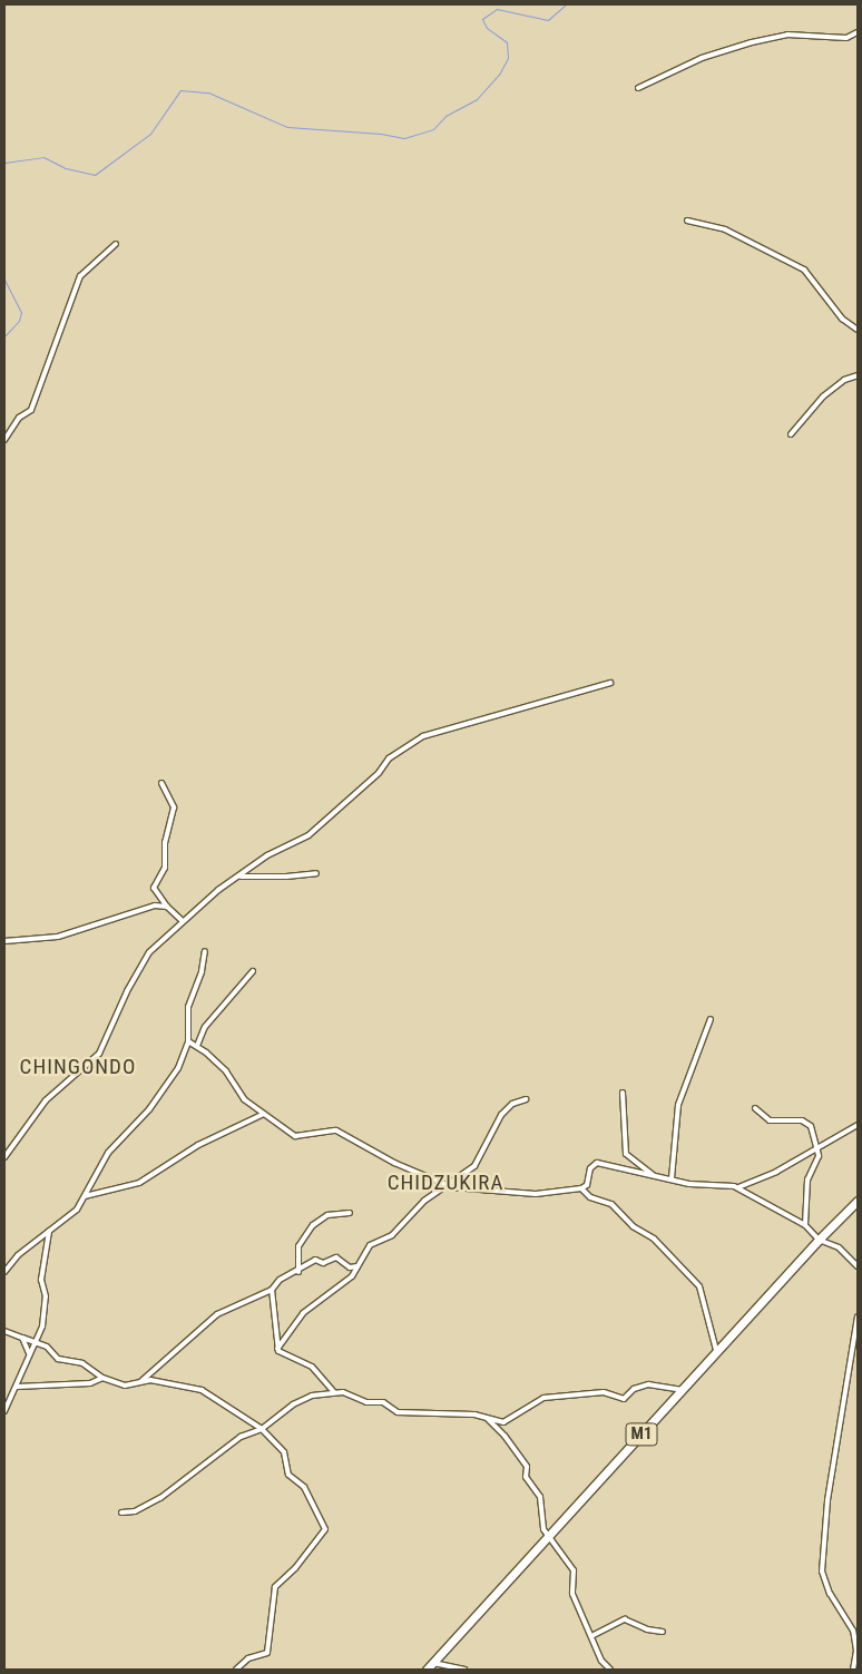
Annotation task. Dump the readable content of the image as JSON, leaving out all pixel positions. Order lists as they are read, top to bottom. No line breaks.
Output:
{"streets":{"highway":["M1"]},"districts":["CHINGONDO","CHIDZUKIRA"]}
